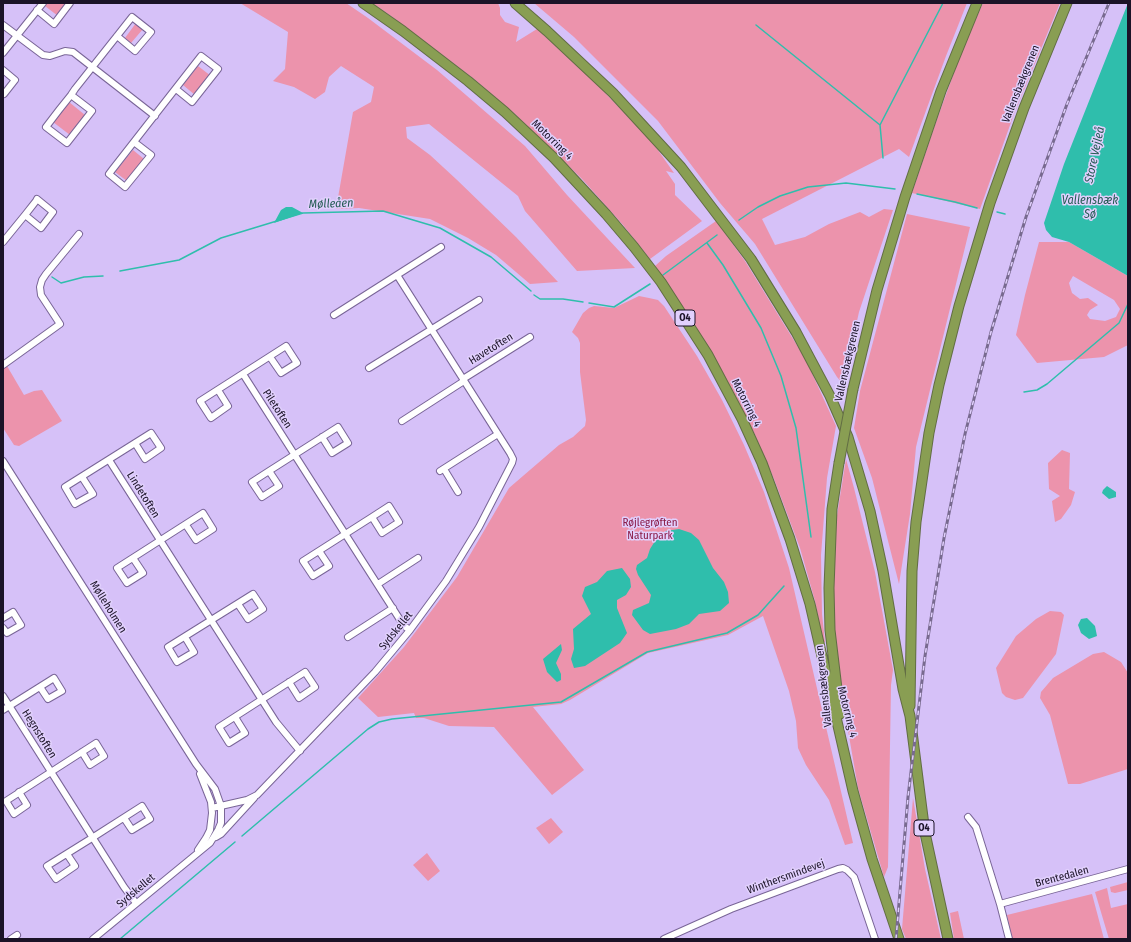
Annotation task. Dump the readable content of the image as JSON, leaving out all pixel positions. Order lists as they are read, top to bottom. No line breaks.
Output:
{"streets":{"highway":["Vallensbækgrenen","Motorring 4","O4"],"street":["Havetoften","Piletoften","Lindetoften","Mølleholmen","Sydskellet","Hegnstoften","Winthersmindevej","Brentedalen"]},"crossings":[["Vallensbækgrenen","Motorring 4"],["Vallensbækgrenen","O4"],["Havetoften","Sydskellet"],["Piletoften","Sydskellet"],["Lindetoften","Sydskellet"],["Mølleholmen","Sydskellet"],["Sydskellet","Hegnstoften"]],"water":["Store Vejleå","Vallensbæk Sø","Mølleåen"],"parks":["Røjlegrøften Naturpark"]}
